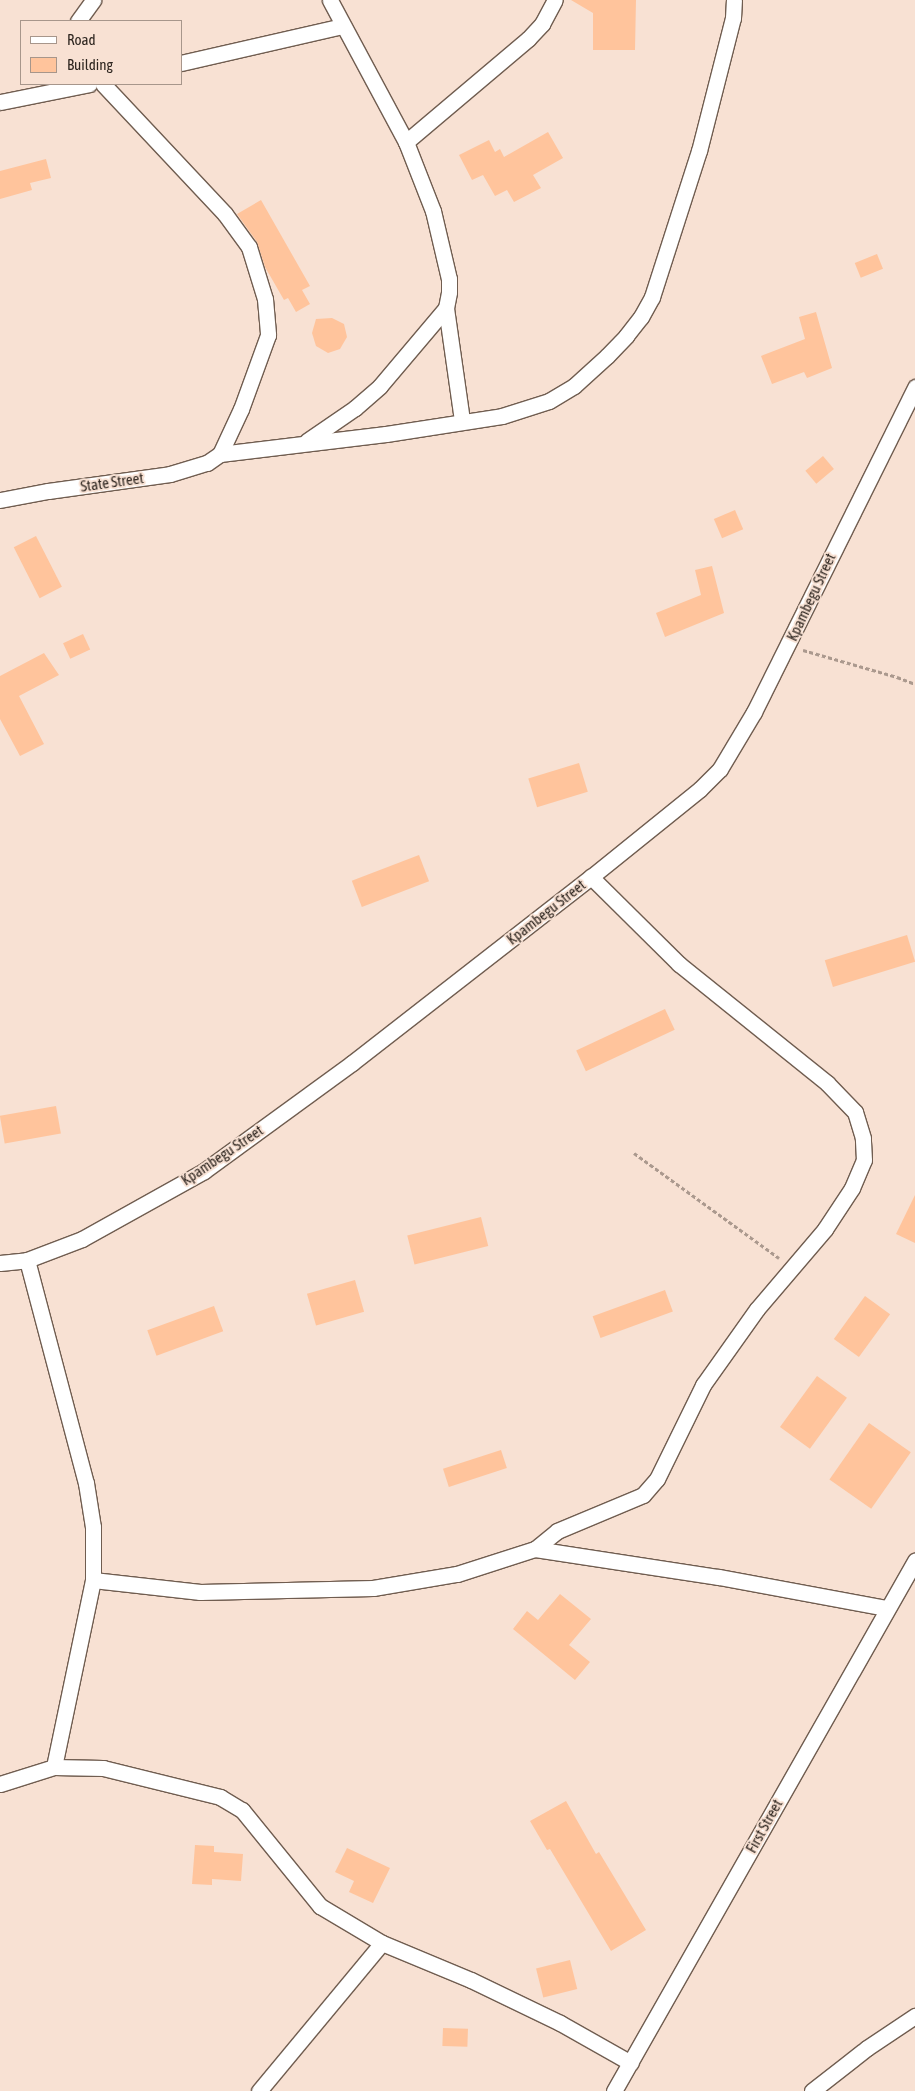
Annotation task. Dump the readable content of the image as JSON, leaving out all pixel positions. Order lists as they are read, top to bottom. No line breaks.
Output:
{"streets":{"street":["State Street","Kpambegu Street","First Street"]},"legend":["Road","Building"]}
